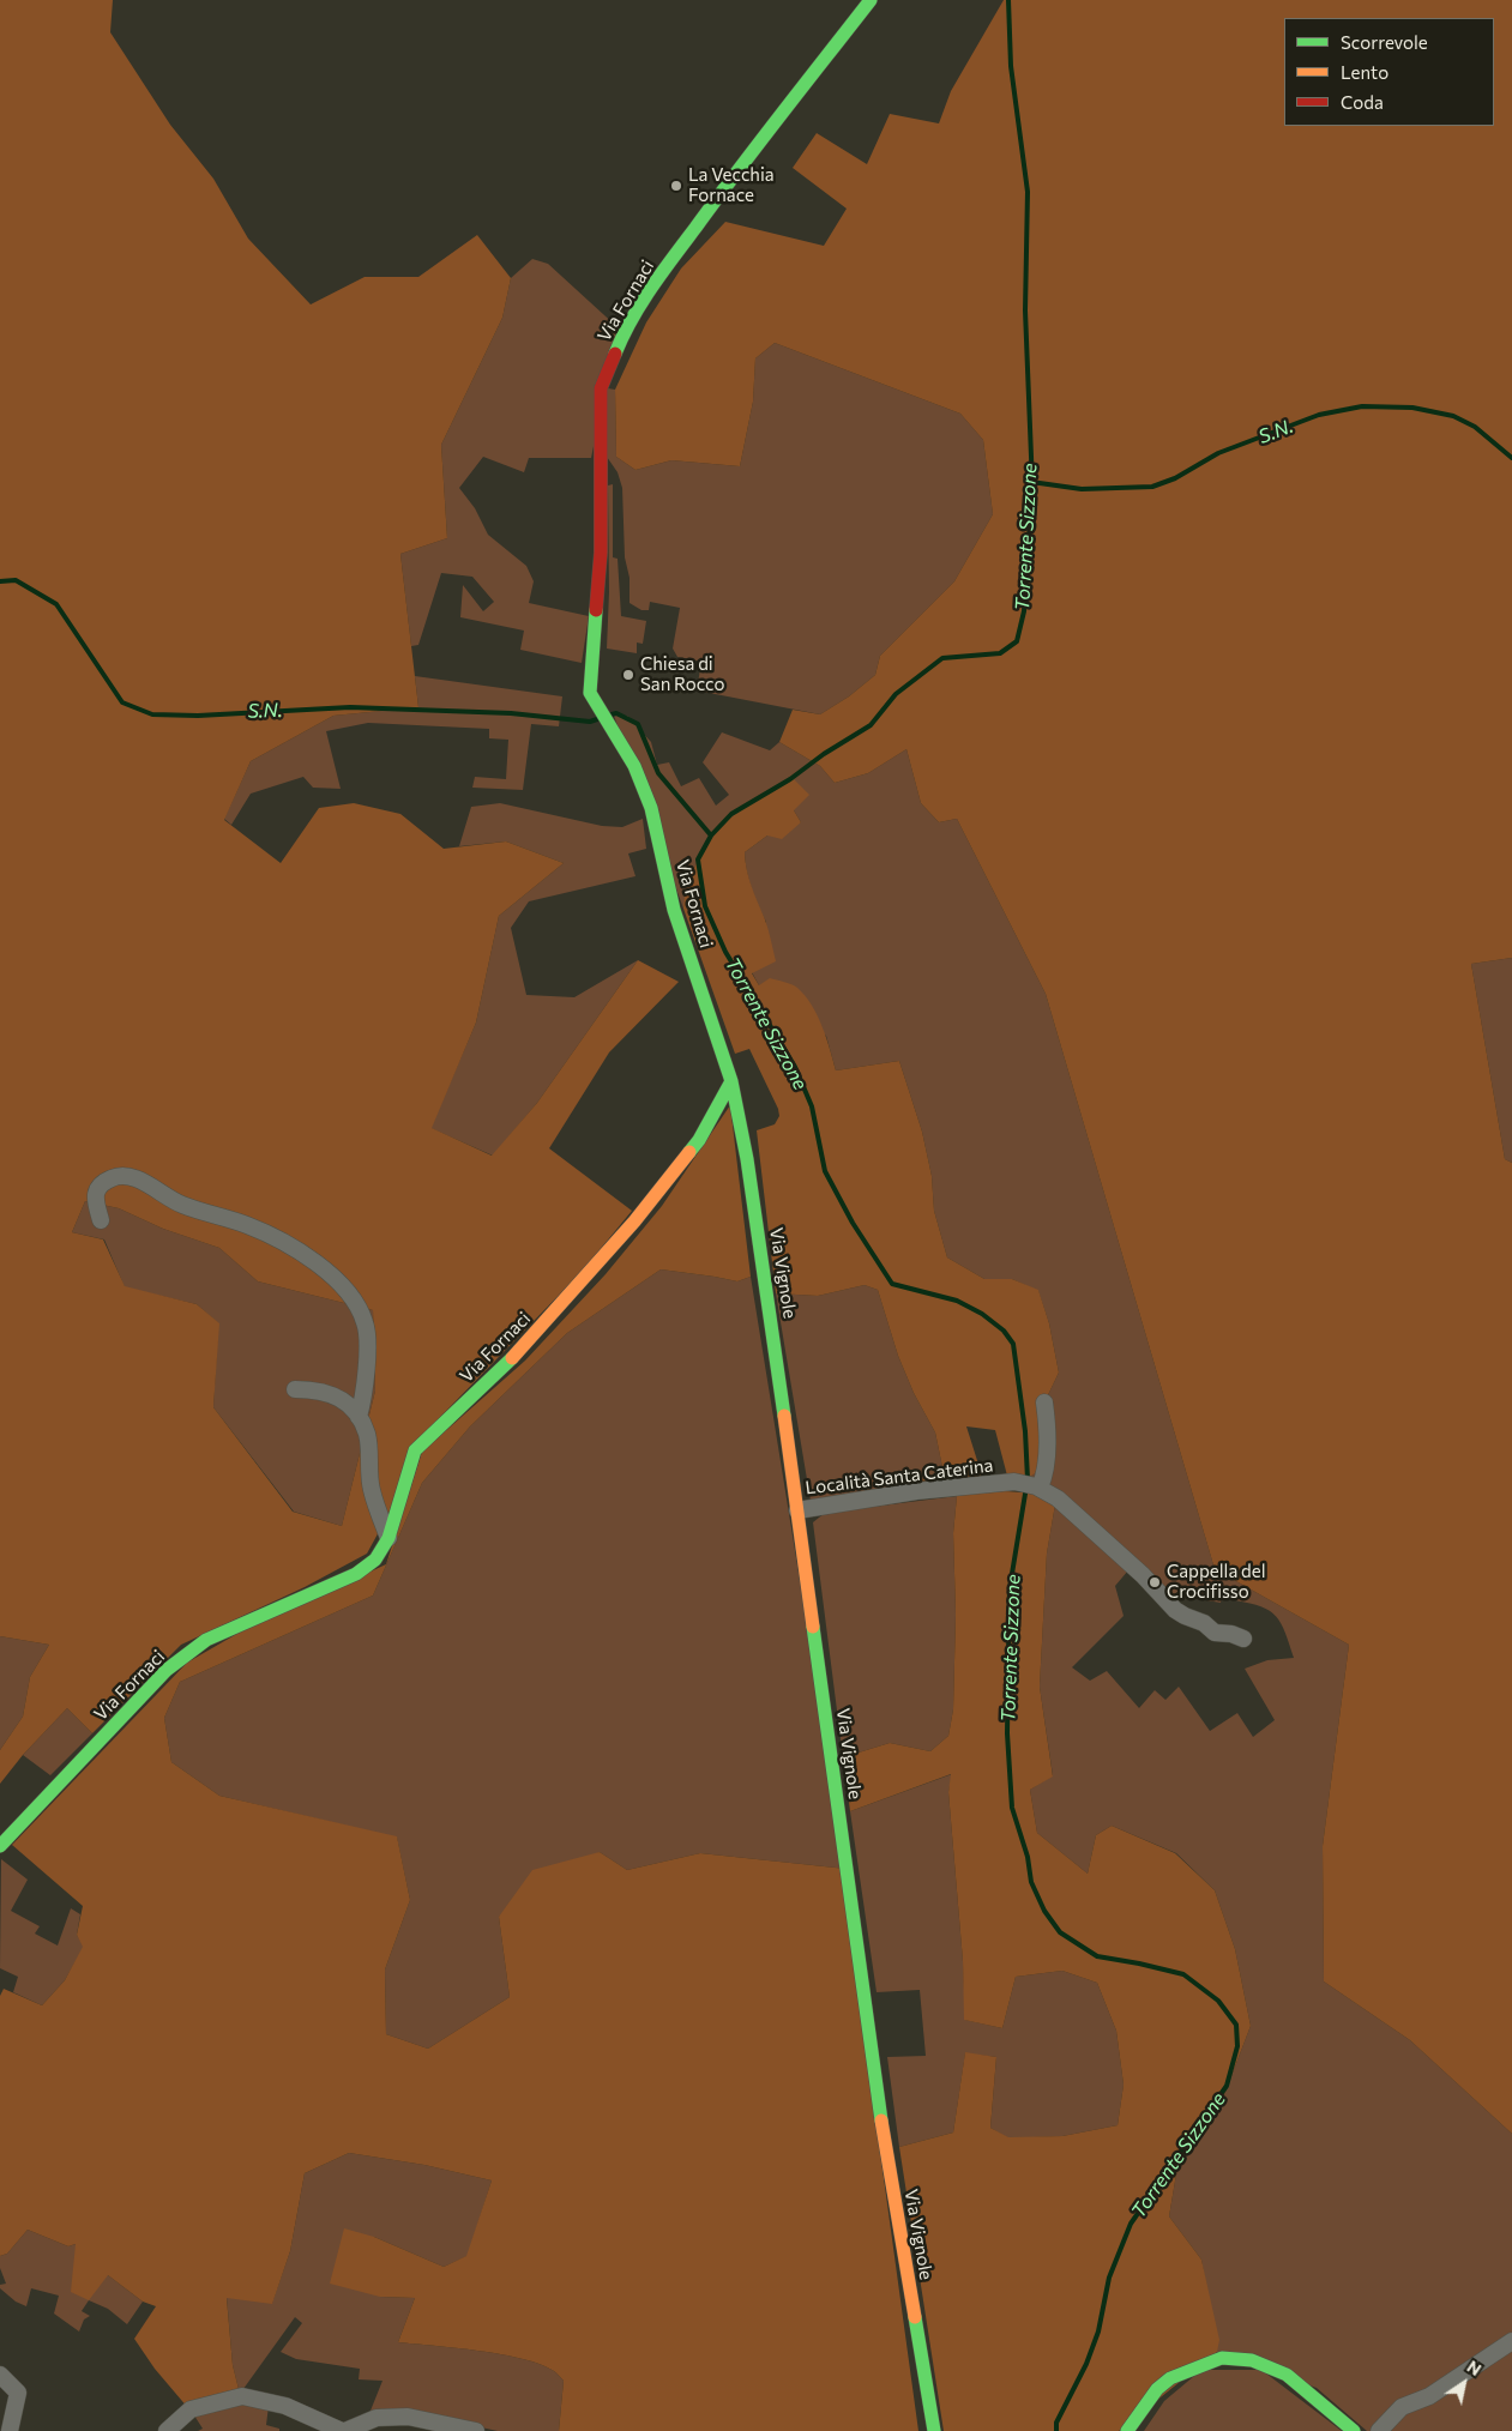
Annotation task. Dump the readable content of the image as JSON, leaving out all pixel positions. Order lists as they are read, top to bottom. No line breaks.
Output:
{"streets":{"street":["Via Fornaci","Via Vignole","Località Santa Caterina"]},"crossings":[["Via Fornaci","Via Vignole"],["Via Vignole","Località Santa Caterina"]],"water":["S.N.","Torrente Sizzone"],"places":["La Vecchia Fornace","Chiesa di San Rocco","Cappella del Crocifisso"],"legend":["Scorrevole","Lento","Coda"],"north":"top right"}
